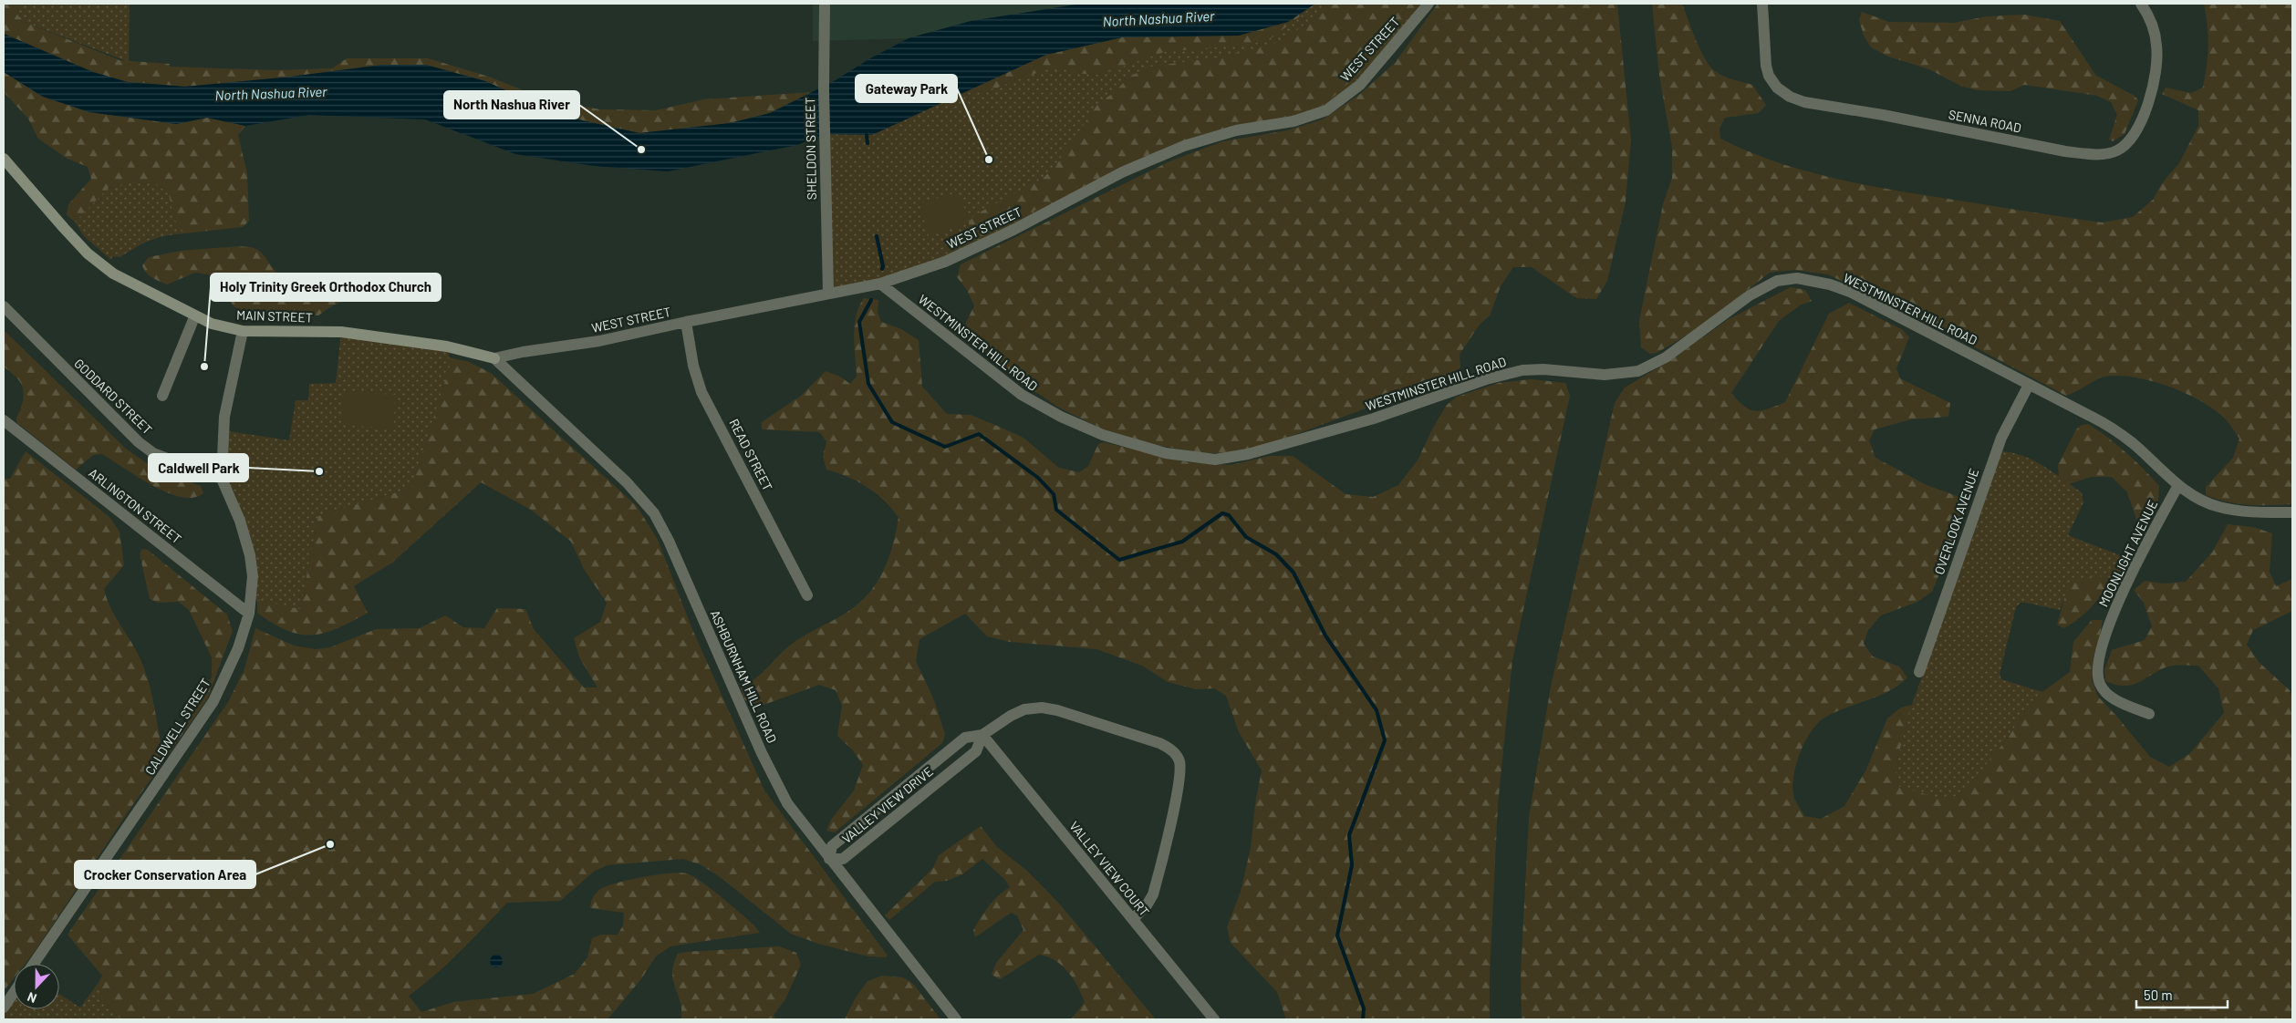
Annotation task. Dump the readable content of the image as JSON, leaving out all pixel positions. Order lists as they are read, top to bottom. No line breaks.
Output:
{"streets":{"main road":["MAIN STREET"],"street":["WEST STREET","SENNA ROAD","SHELDON STREET","WESTMINSTER HILL ROAD","GODDARD STREET","READ STREET","ARLINGTON STREET","OVERLOOK AVENUE","MOONLIGHT AVENUE","ASHBURNHAM HILL ROAD","CALDWELL STREET","VALLEY VIEW DRIVE","VALLEY VIEW COURT"]},"crossings":[["WEST STREET","SHELDON STREET"],["WEST STREET","WESTMINSTER HILL ROAD"],["WEST STREET","MAIN STREET"],["WEST STREET","READ STREET"],["WEST STREET","ASHBURNHAM HILL ROAD"],["WESTMINSTER HILL ROAD","OVERLOOK AVENUE"],["WESTMINSTER HILL ROAD","MOONLIGHT AVENUE"],["MAIN STREET","ASHBURNHAM HILL ROAD"],["MAIN STREET","CALDWELL STREET"],["GODDARD STREET","CALDWELL STREET"],["ARLINGTON STREET","CALDWELL STREET"],["ASHBURNHAM HILL ROAD","VALLEY VIEW DRIVE"],["VALLEY VIEW DRIVE","VALLEY VIEW COURT"]],"water":["North Nashua River"],"places":["North Nashua River","Gateway Park","Holy Trinity Greek Orthodox Church","Caldwell Park","Crocker Conservation Area"],"scale_bar":"50 m","north":"bottom"}
